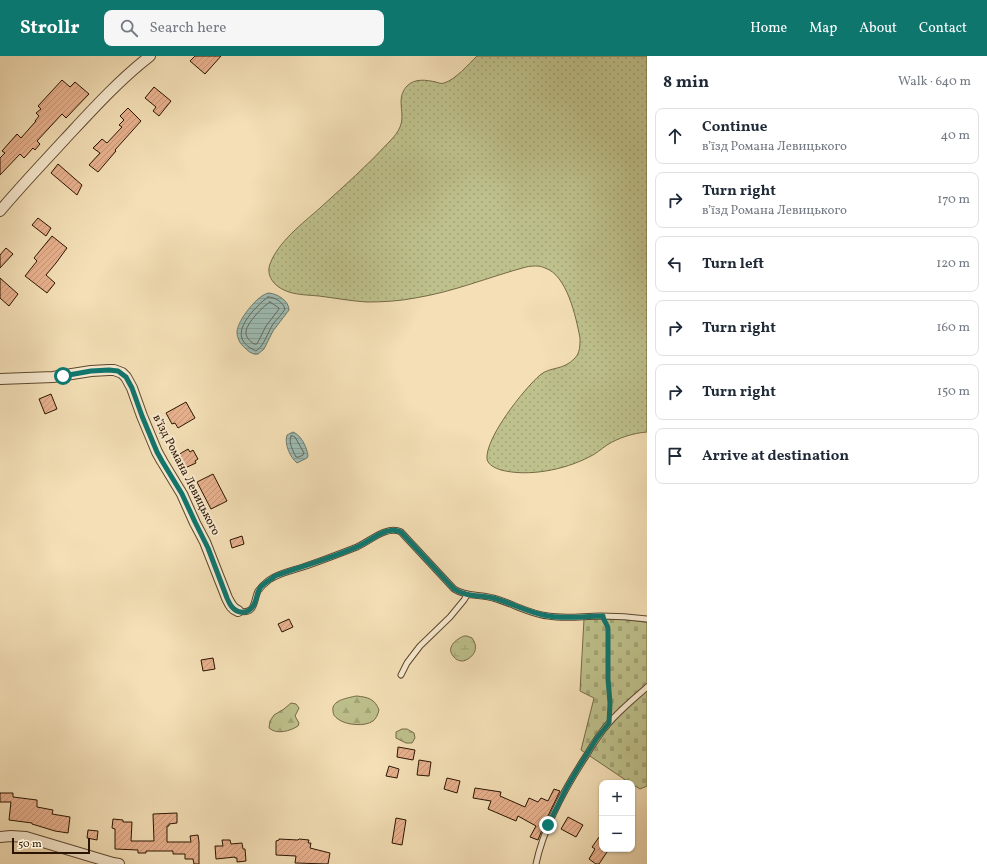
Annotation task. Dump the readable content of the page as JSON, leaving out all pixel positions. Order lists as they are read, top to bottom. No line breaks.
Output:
{"streets":{"street":["в’їзд Романа Левицького"]},"scale_bar":"50 m","page":{"header":"Strollr","search":"Search here","nav":["Home","Map","About","Contact"],"heading":["8 min","Walk · 640 m"],"list":[["Continue","в’їзд Романа Левицького","40 m"],["Turn right","в’їзд Романа Левицького","170 m"],["Turn left","120 m"],["Turn right","160 m"],["Turn right","150 m"],"Arrive at destination"],"map_buttons":["+","−"],"scale":"50 m"}}
